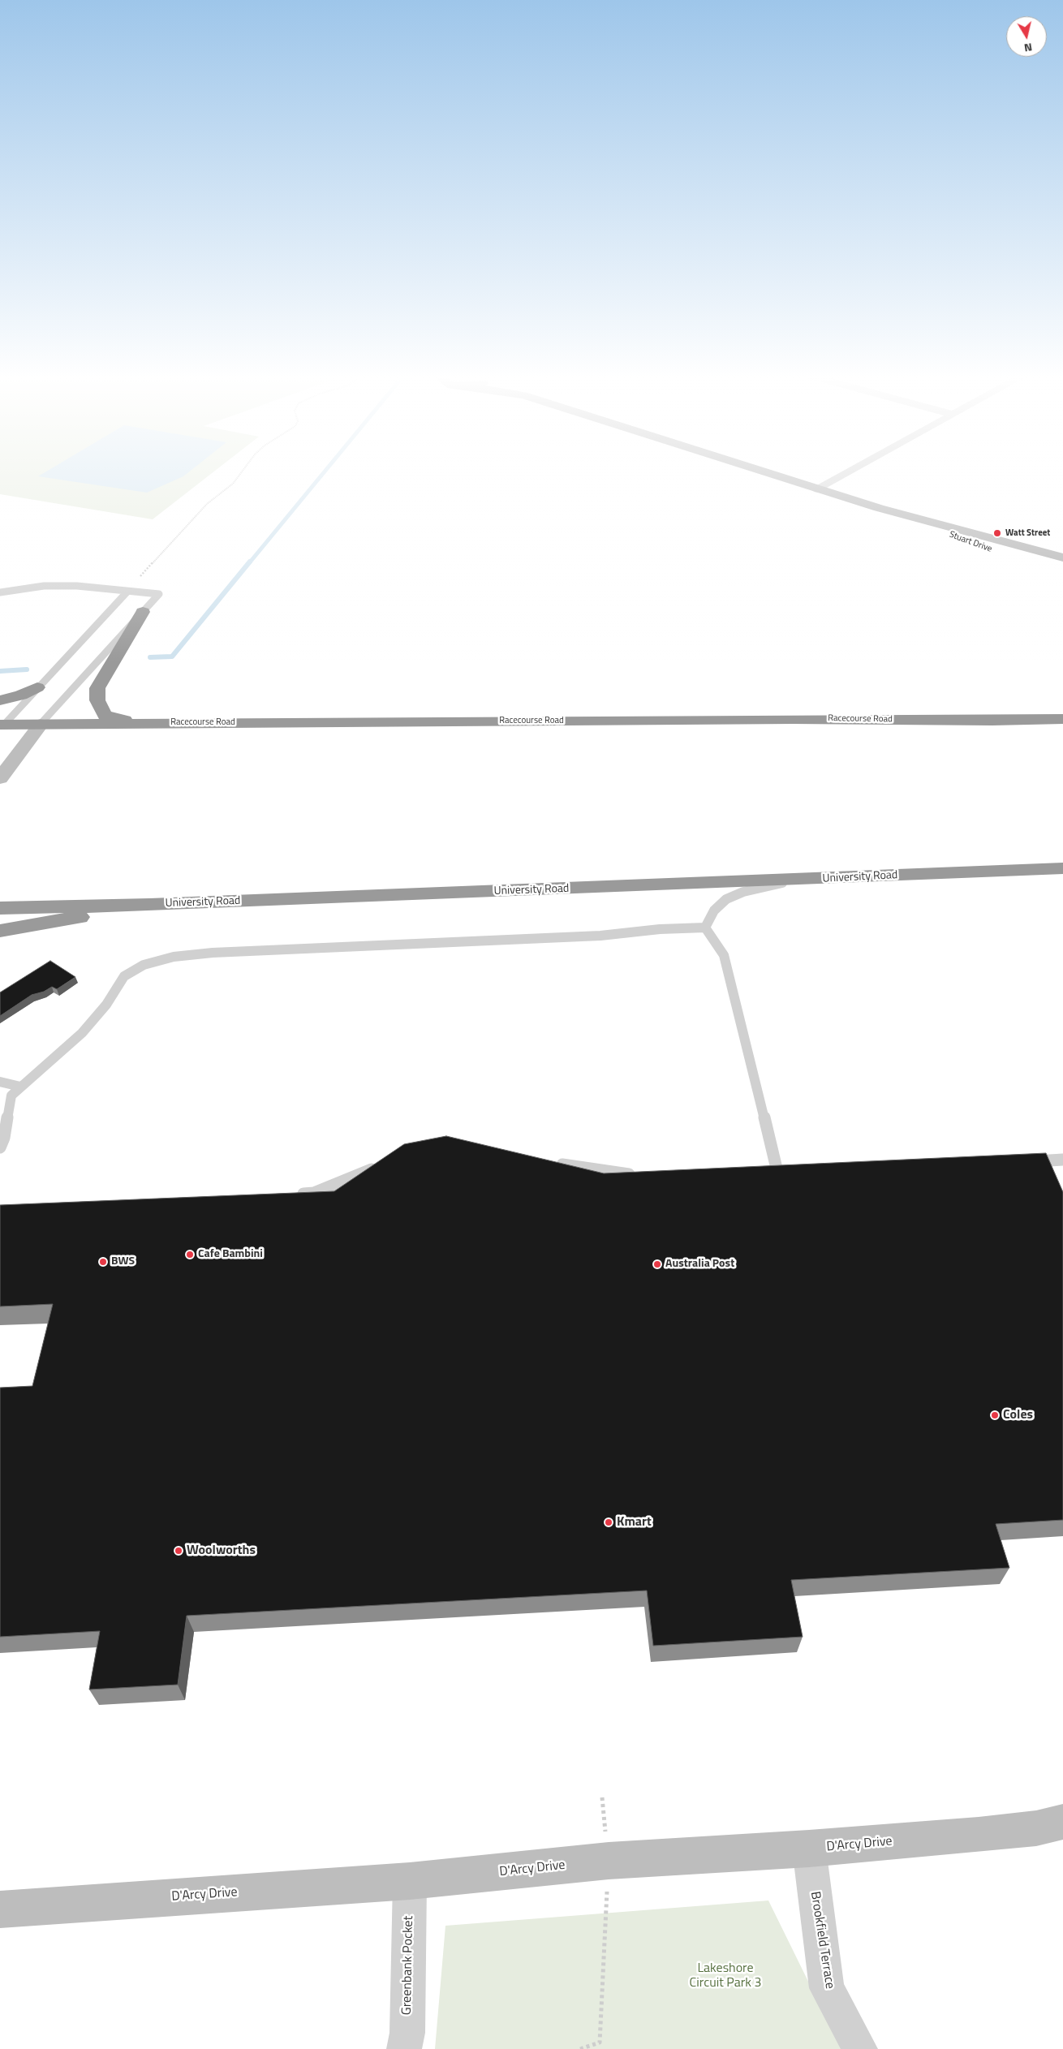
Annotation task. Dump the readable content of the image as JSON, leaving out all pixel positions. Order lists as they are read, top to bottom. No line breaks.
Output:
{"streets":{"highway":["Racecourse Road","University Road"],"main road":["Stuart Drive","D'Arcy Drive"],"street":["Brookfield Terrace","Greenbank Pocket"]},"crossings":[["D'Arcy Drive","Brookfield Terrace"],["D'Arcy Drive","Greenbank Pocket"]],"parks":["Lakeshore Circuit Park 3"],"places":["Watt Street","Cafe Bambini","BWS","Australia Post","Coles","Kmart","Woolworths"],"north":"bottom"}
